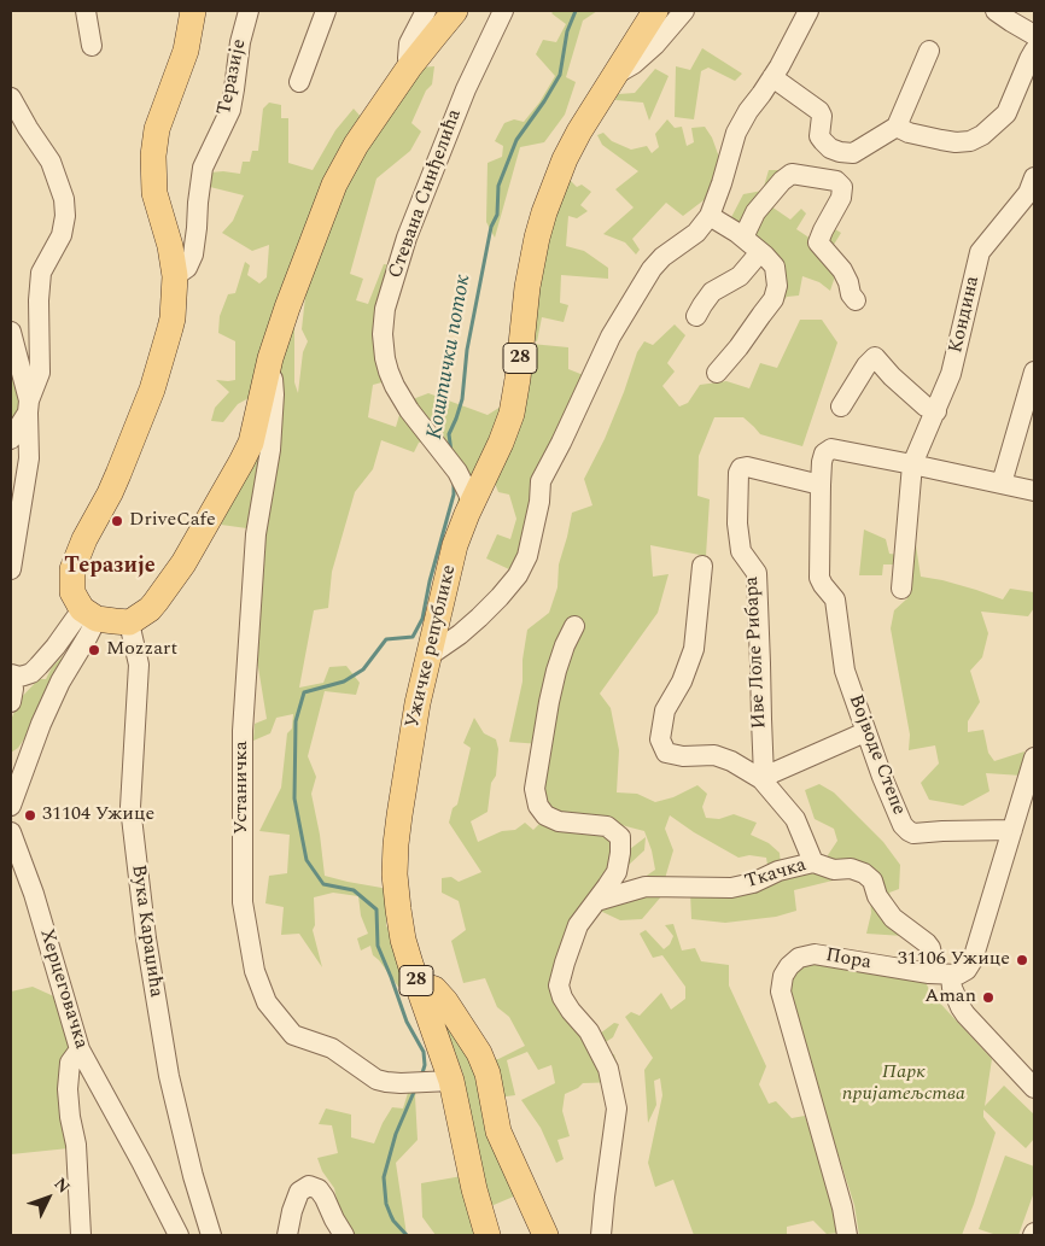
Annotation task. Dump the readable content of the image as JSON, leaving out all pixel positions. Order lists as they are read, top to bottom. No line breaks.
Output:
{"streets":{"main road":["28","Ужичке републике"],"street":["Теразије","Стевана Синђелића","Кондина","Иве Лоле Рибара","Војводе Степе","Устаничка","Ткачка","Вука Караџића","Пора","Херцеговачка"]},"crossings":[["Стевана Синђелића","Ужичке републике"],["Ужичке републике","Устаничка"],["Иве Лоле Рибара","Војводе Степе"],["Ткачка","Пора"]],"districts":["Теразије"],"water":["Коштички поток"],"parks":["Парк пријатељства"],"places":["DriveCafe","Mozzart","31104 Ужице","31106 Ужице","Aman"],"north":"top right"}
